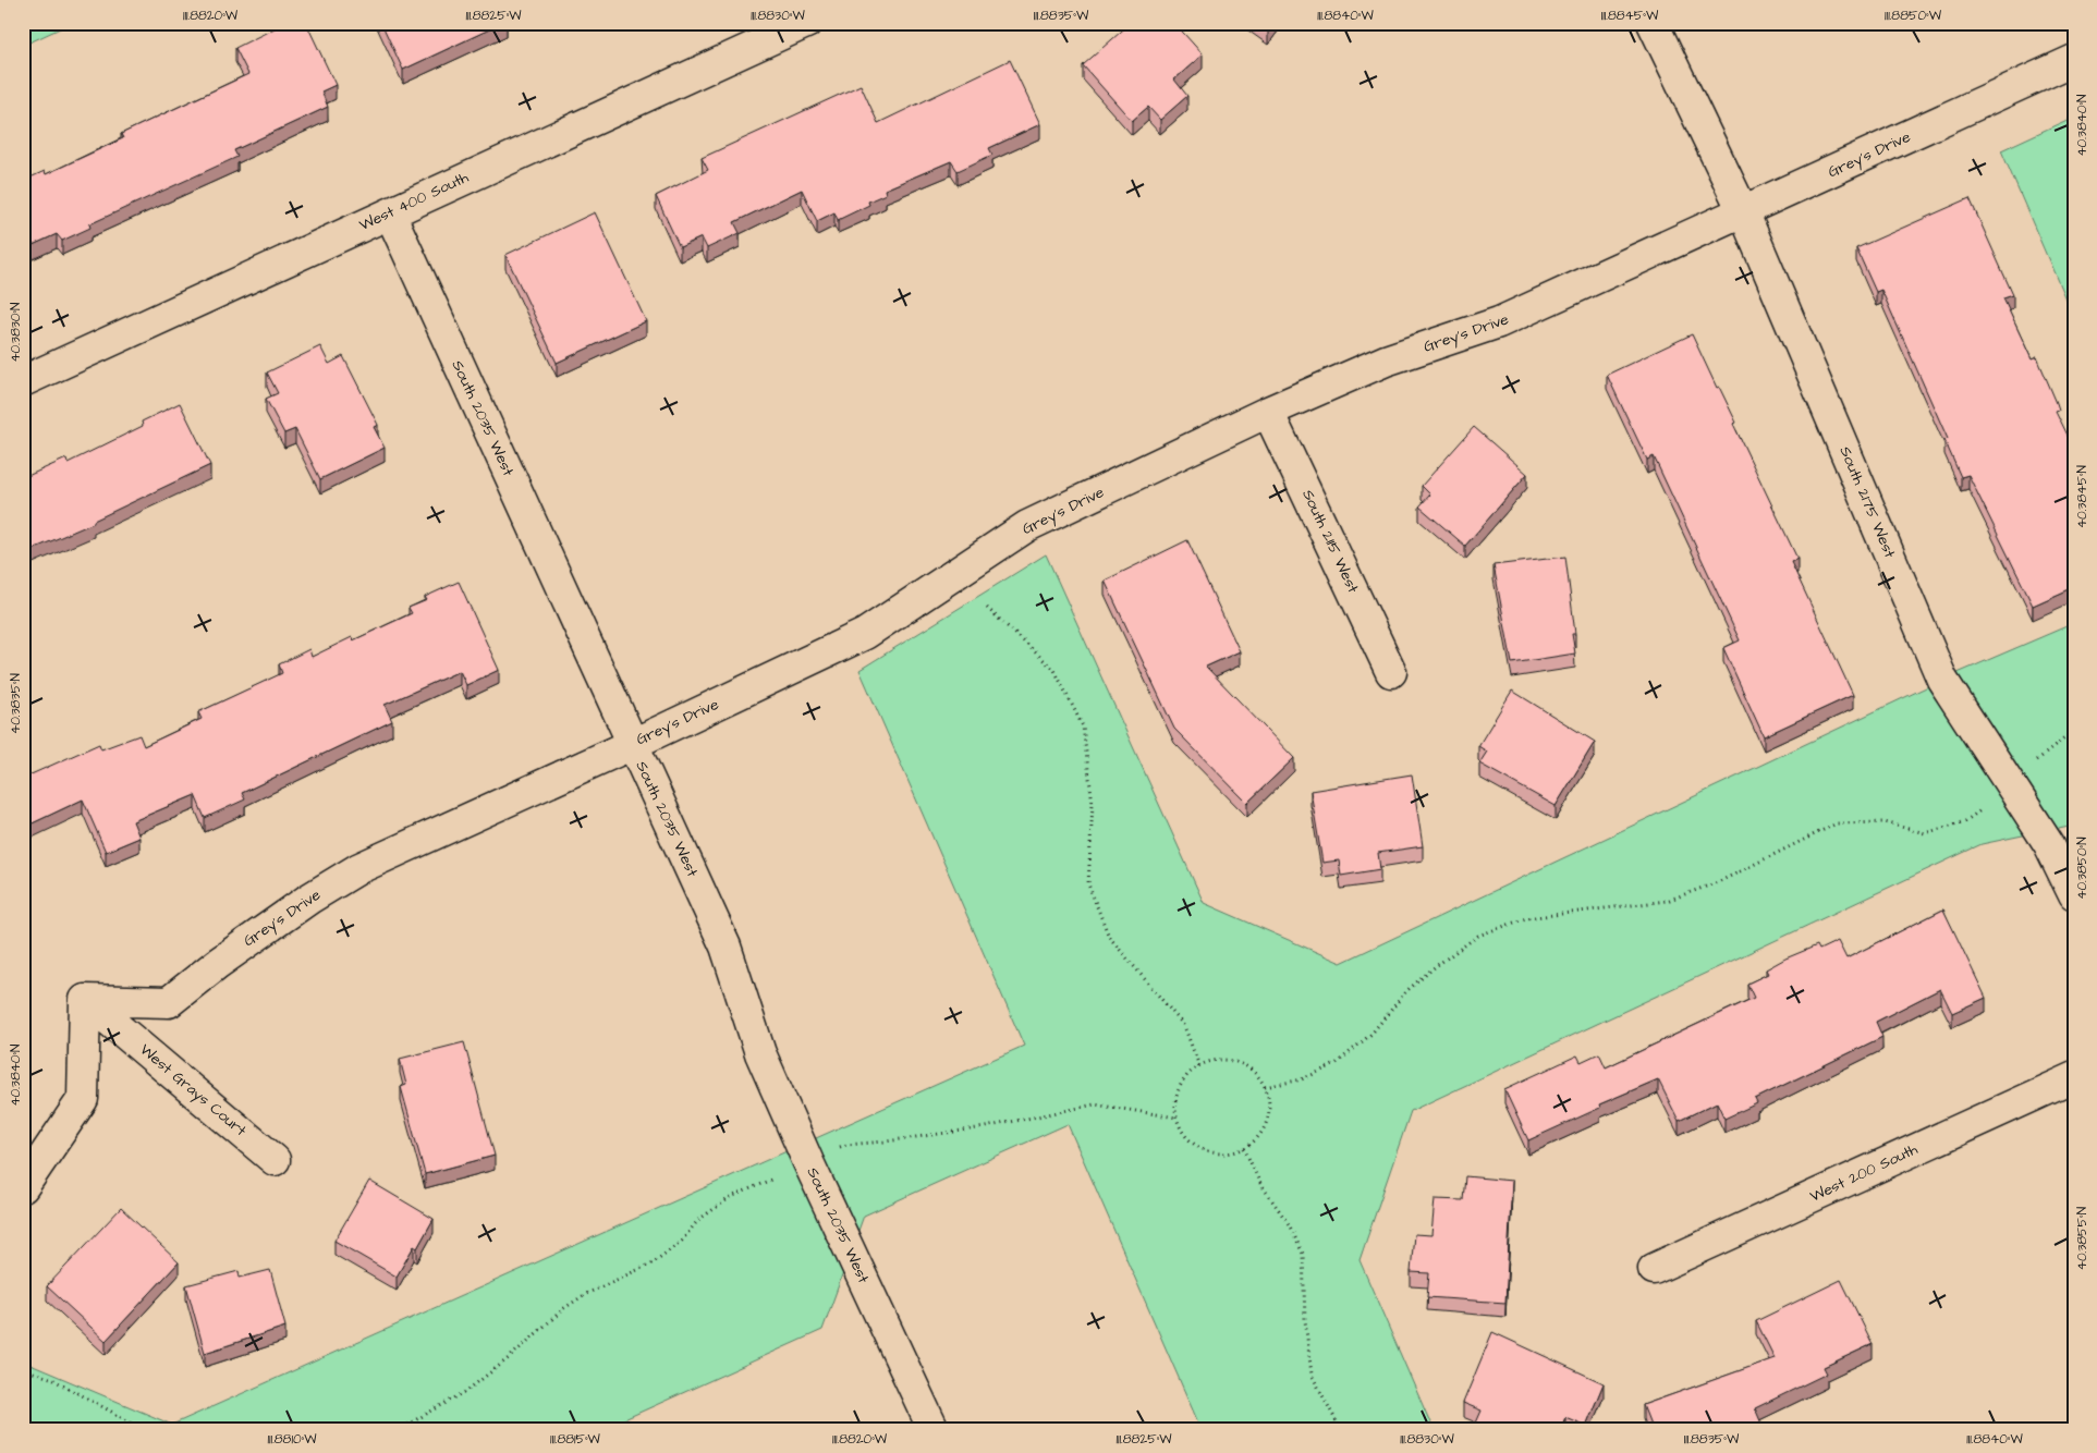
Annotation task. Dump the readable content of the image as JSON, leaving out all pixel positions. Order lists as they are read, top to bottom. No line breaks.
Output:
{"streets":{"street":["Grey's Drive","West 400 South","South 2035 West","South 2175 West","South 2115 West","West Grays Court","West 200 South"]},"crossings":[["Grey's Drive","South 2035 West"],["Grey's Drive","South 2175 West"],["Grey's Drive","South 2115 West"],["Grey's Drive","West Grays Court"],["West 400 South","South 2035 West"]],"coordinates":["111.8820°W","111.8825°W","111.8830°W","111.8835°W","111.8840°W","111.8845°W","111.8850°W","40.3840°N","40.3830°N","40.3845°N","40.3835°N","40.3850°N","40.3855°N","111.8810°W","111.8815°W"]}
